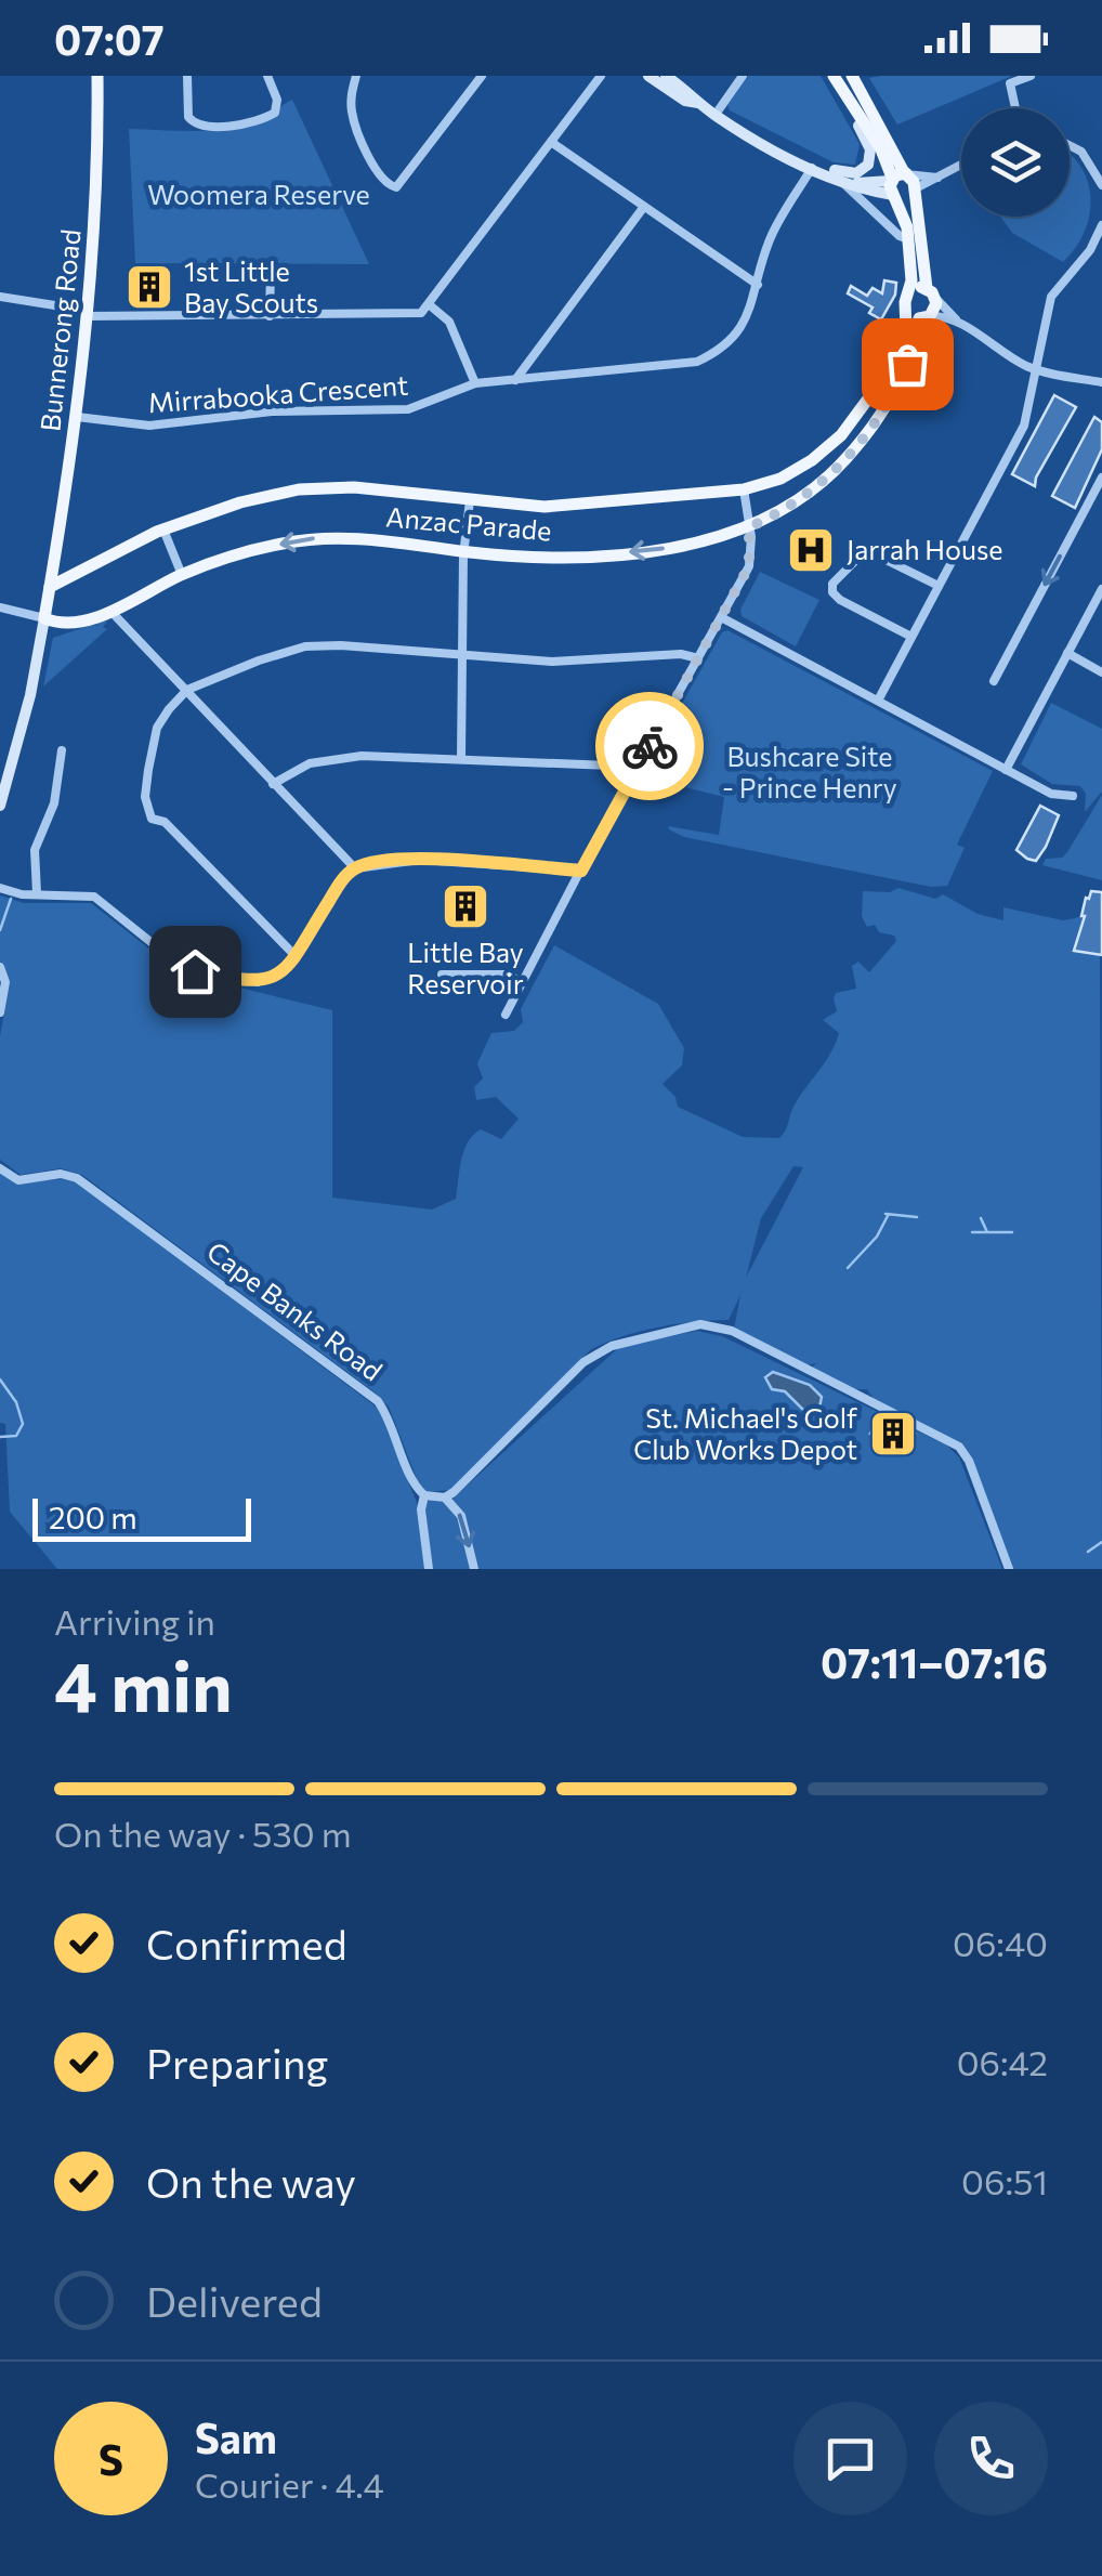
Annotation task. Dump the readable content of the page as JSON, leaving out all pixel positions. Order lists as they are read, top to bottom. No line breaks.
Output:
{"streets":{"main road":["Bunnerong Road","Anzac Parade"],"street":["Mirrabooka Crescent","Cape Banks Road"]},"crossings":[["Bunnerong Road","Mirrabooka Crescent"],["Bunnerong Road","Anzac Parade"]],"parks":["Woomera Reserve","Bushcare Site - Prince Henry"],"places":{"building":["1st Little Bay Scouts","Little Bay Reservoir","St. Michael's Golf Club Works Depot"],"hospital":["Jarrah House"]},"scale_bar":"200 m","page":{"status":"07:07","scale":"200 m","heading":["4 min","Arriving in","07:11–07:16"],"panel":["Sam","Courier · 4.4"],"bar":"On the way · 530 m","list":[["Confirmed","06:40"],["Preparing","06:42"],["On the way","06:51"],"Delivered"],"round":"S"}}
